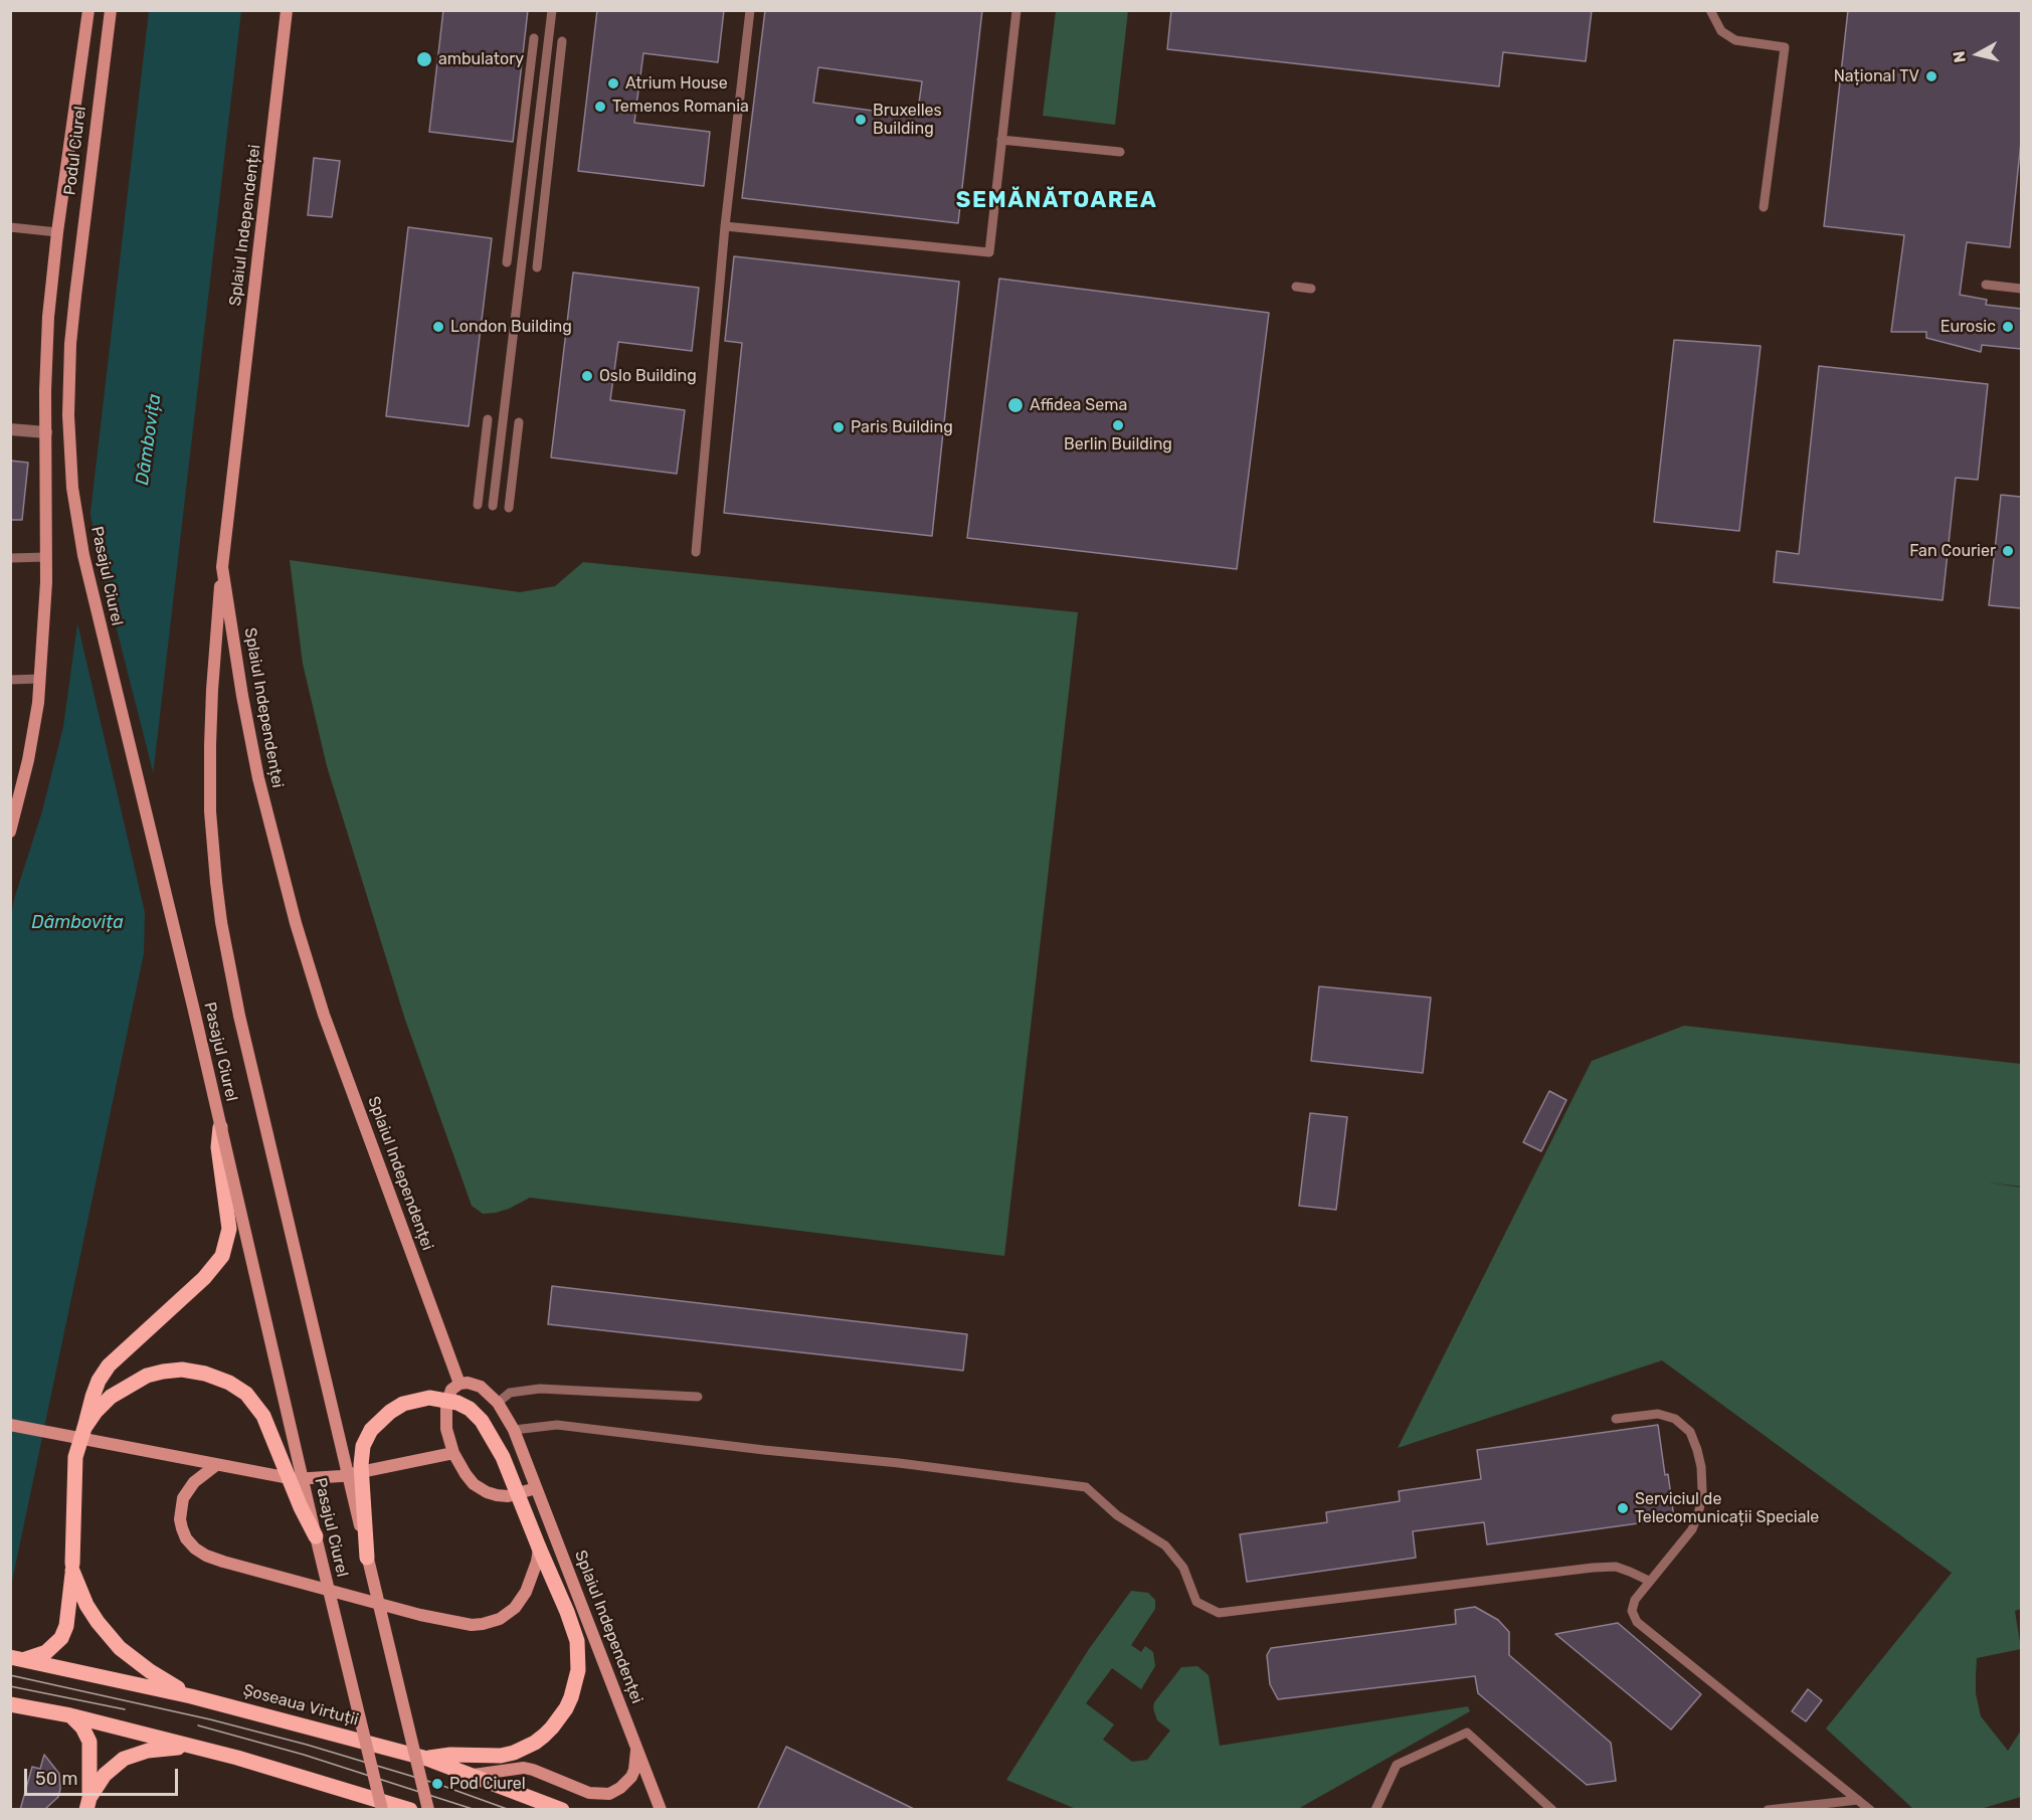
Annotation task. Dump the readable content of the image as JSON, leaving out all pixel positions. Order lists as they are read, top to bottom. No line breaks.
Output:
{"streets":{"main road":["Podul Ciurel","Splaiul Independenței","Pasajul Ciurel","Șoseaua Virtuții"]},"crossings":[["Podul Ciurel","Pasajul Ciurel"],["Splaiul Independenței","Pasajul Ciurel"],["Splaiul Independenței","Șoseaua Virtuții"]],"districts":["SEMĂNĂTOAREA"],"water":["Dâmbovița"],"places":["ambulatory","Național TV","Atrium House","Temenos Romania","Bruxelles Building","London Building","Eurosic","Oslo Building","Affidea Sema","Berlin Building","Paris Building","Fan Courier","Serviciul de Telecomunicații Speciale","Pod Ciurel"],"scale_bar":"50 m","north":"left"}
